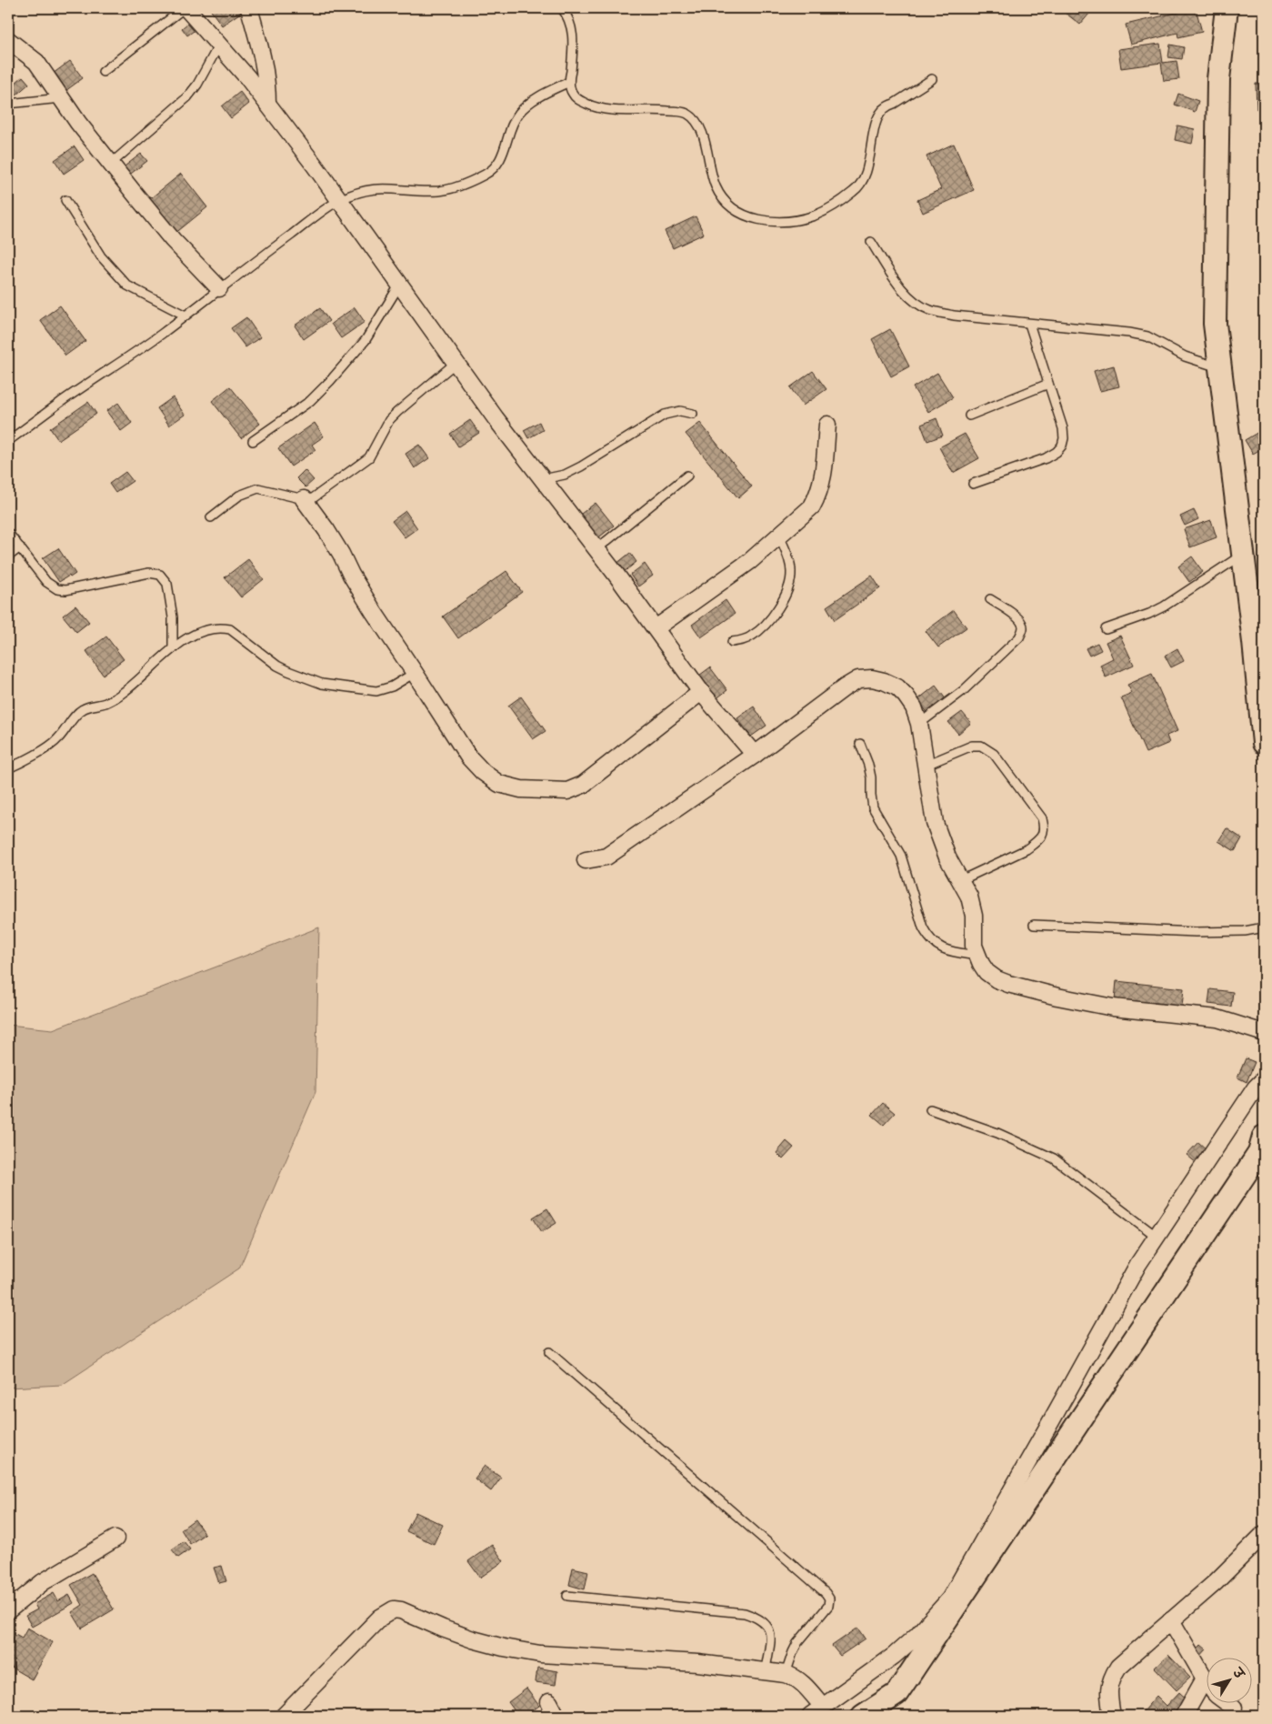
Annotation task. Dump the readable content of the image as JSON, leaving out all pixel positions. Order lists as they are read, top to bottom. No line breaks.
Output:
{"north":"top right"}
